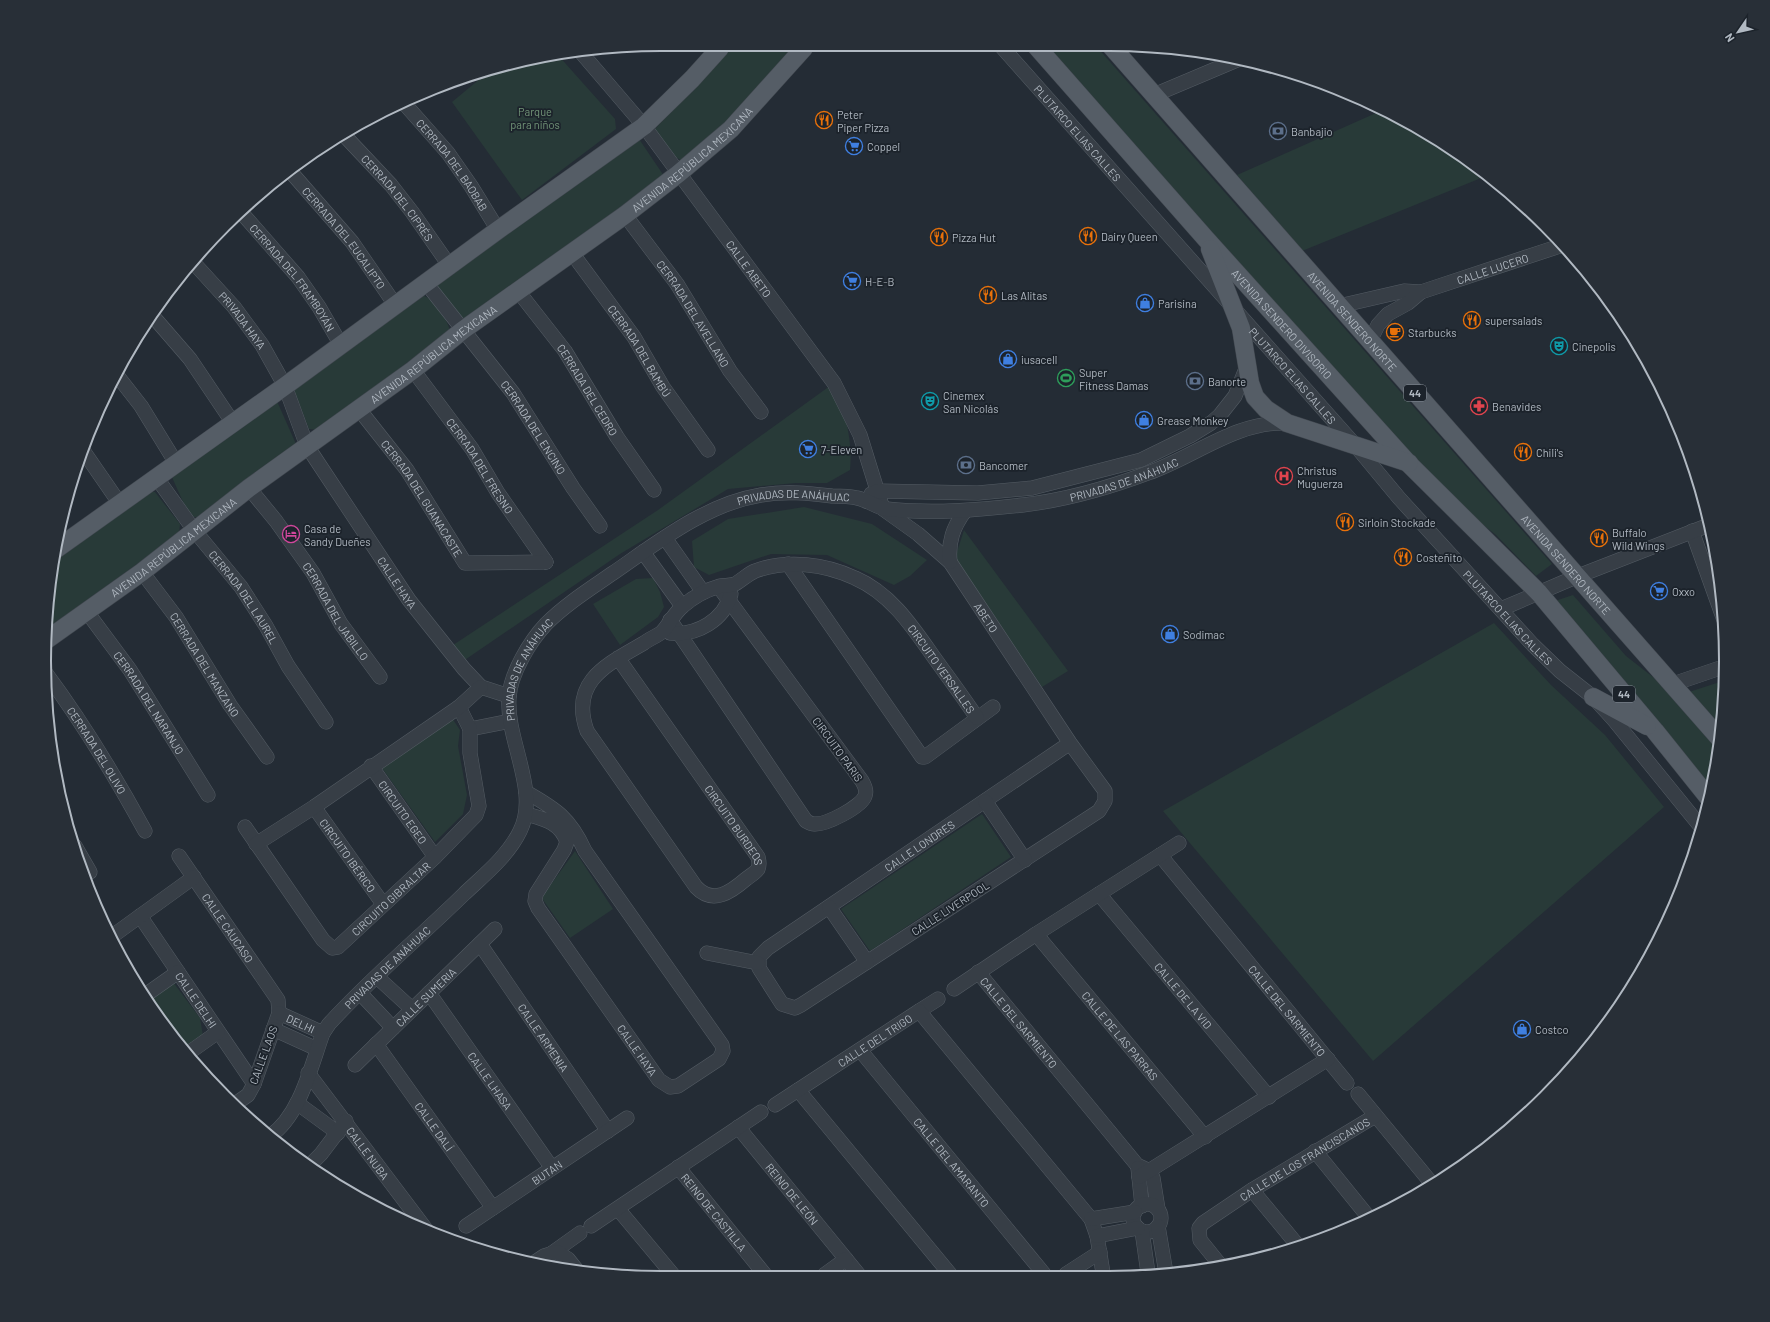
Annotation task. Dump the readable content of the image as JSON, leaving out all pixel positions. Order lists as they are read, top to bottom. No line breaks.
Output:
{"streets":{"main road":["AVENIDA REPÚBLICA MEXICANA","AVENIDA SENDERO NORTE","AVENIDA SENDERO DIVISORIO","44"],"street":["PLUTARCO ELIAS CALLES","CERRADA DEL BAOBAB","CERRADA DEL CIPRÉS","CERRADA DEL EUCALIPTO","CALLE ABETO","CALLE LUCERO","CERRADA DEL FRAMBOYÁN","CERRADA DEL AVELLANO","PRIVADA HAYA","CERRADA DEL BAMBÚ","CERRADA DEL CEDRO","CERRADA DEL ENCINO","CERRADA DEL FRESNO","PRIVADAS DE ANÁHUAC","CERRADA DEL GUANACASTE","CALLE HAYA","CERRADA DEL LAUREL","CERRADA DEL JABILLO","ABETO","CERRADA DEL MANZANO","CIRCUITO VERSALLES","CERRADA DEL NARANJO","CIRCUITO PARIS","CERRADA DEL OLIVO","CIRCUITO EGEO","CIRCUITO BURDEOS","CALLE LONDRES","CIRCUITO IBÉRICO","CIRCUITO GIBRALTAR","CALLE LIVERPOOL","CALLE CÁUCASO","CALLE DE LA VID","CALLE SUMERIA","CALLE DELHI","CALLE DEL SARMIENTO","DELHI","CALLE DE LAS PARRAS","CALLE ARMENIA","CALLE DEL TRIGO","CALLE LAOS","CALLE LHASA","CALLE DALÍ","CALLE NUBA","CALLE DE LOS FRANCISCANOS","CALLE DEL AMARANTO","BUTAN","REINO DE LEÓN","REINO DE CASTILLA"]},"crossings":[["AVENIDA REPÚBLICA MEXICANA","CALLE ABETO"],["AVENIDA REPÚBLICA MEXICANA","CERRADA DEL AVELLANO"],["AVENIDA REPÚBLICA MEXICANA","PRIVADA HAYA"],["AVENIDA REPÚBLICA MEXICANA","CERRADA DEL BAMBÚ"],["AVENIDA REPÚBLICA MEXICANA","CERRADA DEL CEDRO"],["AVENIDA REPÚBLICA MEXICANA","CERRADA DEL ENCINO"],["AVENIDA REPÚBLICA MEXICANA","CERRADA DEL FRESNO"],["AVENIDA REPÚBLICA MEXICANA","CERRADA DEL GUANACASTE"],["AVENIDA REPÚBLICA MEXICANA","CALLE HAYA"],["AVENIDA REPÚBLICA MEXICANA","CERRADA DEL LAUREL"],["AVENIDA REPÚBLICA MEXICANA","CERRADA DEL JABILLO"],["AVENIDA REPÚBLICA MEXICANA","CERRADA DEL MANZANO"],["AVENIDA REPÚBLICA MEXICANA","CERRADA DEL NARANJO"],["CALLE ABETO","PRIVADAS DE ANÁHUAC"],["CALLE ABETO","ABETO"],["CALLE LUCERO","AVENIDA SENDERO NORTE"],["PRIVADA HAYA","CALLE HAYA"],["AVENIDA SENDERO DIVISORIO","44"],["CERRADA DEL FRESNO","CERRADA DEL GUANACASTE"],["PRIVADAS DE ANÁHUAC","CALLE HAYA"],["PRIVADAS DE ANÁHUAC","ABETO"],["PRIVADAS DE ANÁHUAC","DELHI"],["PRIVADAS DE ANÁHUAC","CALLE NUBA"],["ABETO","CALLE LONDRES"],["ABETO","CALLE LIVERPOOL"],["CIRCUITO EGEO","CIRCUITO GIBRALTAR"],["CALLE LONDRES","CALLE LIVERPOOL"],["CIRCUITO IBÉRICO","CIRCUITO GIBRALTAR"],["CALLE CÁUCASO","DELHI"],["CALLE CÁUCASO","CALLE LAOS"],["CALLE DE LA VID","CALLE DEL SARMIENTO"],["CALLE SUMERIA","CALLE ARMENIA"],["CALLE SUMERIA","CALLE LHASA"],["CALLE SUMERIA","CALLE DALÍ"],["CALLE DELHI","CALLE LAOS"],["CALLE DEL SARMIENTO","CALLE DE LAS PARRAS"],["DELHI","CALLE LAOS"],["CALLE ARMENIA","BUTAN"],["CALLE DEL TRIGO","CALLE DEL AMARANTO"],["CALLE LHASA","BUTAN"],["CALLE DALÍ","BUTAN"]],"parks":["Parque para niños"],"places":{"restaurant":["Peter Piper Pizza","Dairy Queen","Pizza Hut","Las Alitas","supersalads","Chili's","Sirloin Stockade","Buffalo Wild Wings","Costeñito"],"bank":["Banbajio","Banorte","Bancomer"],"supermarket":["Coppel","H-E-B","7-Eleven","Oxxo"],"shop":["Parisina","iusacell","Grease Monkey","Sodimac","Costco"],"cafe":["Starbucks"],"theatre":["Cinepolis","Cinemex San Nicolás"],"sports":["Super Fitness Damas"],"pharmacy":["Benavides"],"hospital":["Christus Muguerza"],"hotel":["Casa de Sandy Dueñes"]},"north":"bottom left"}
